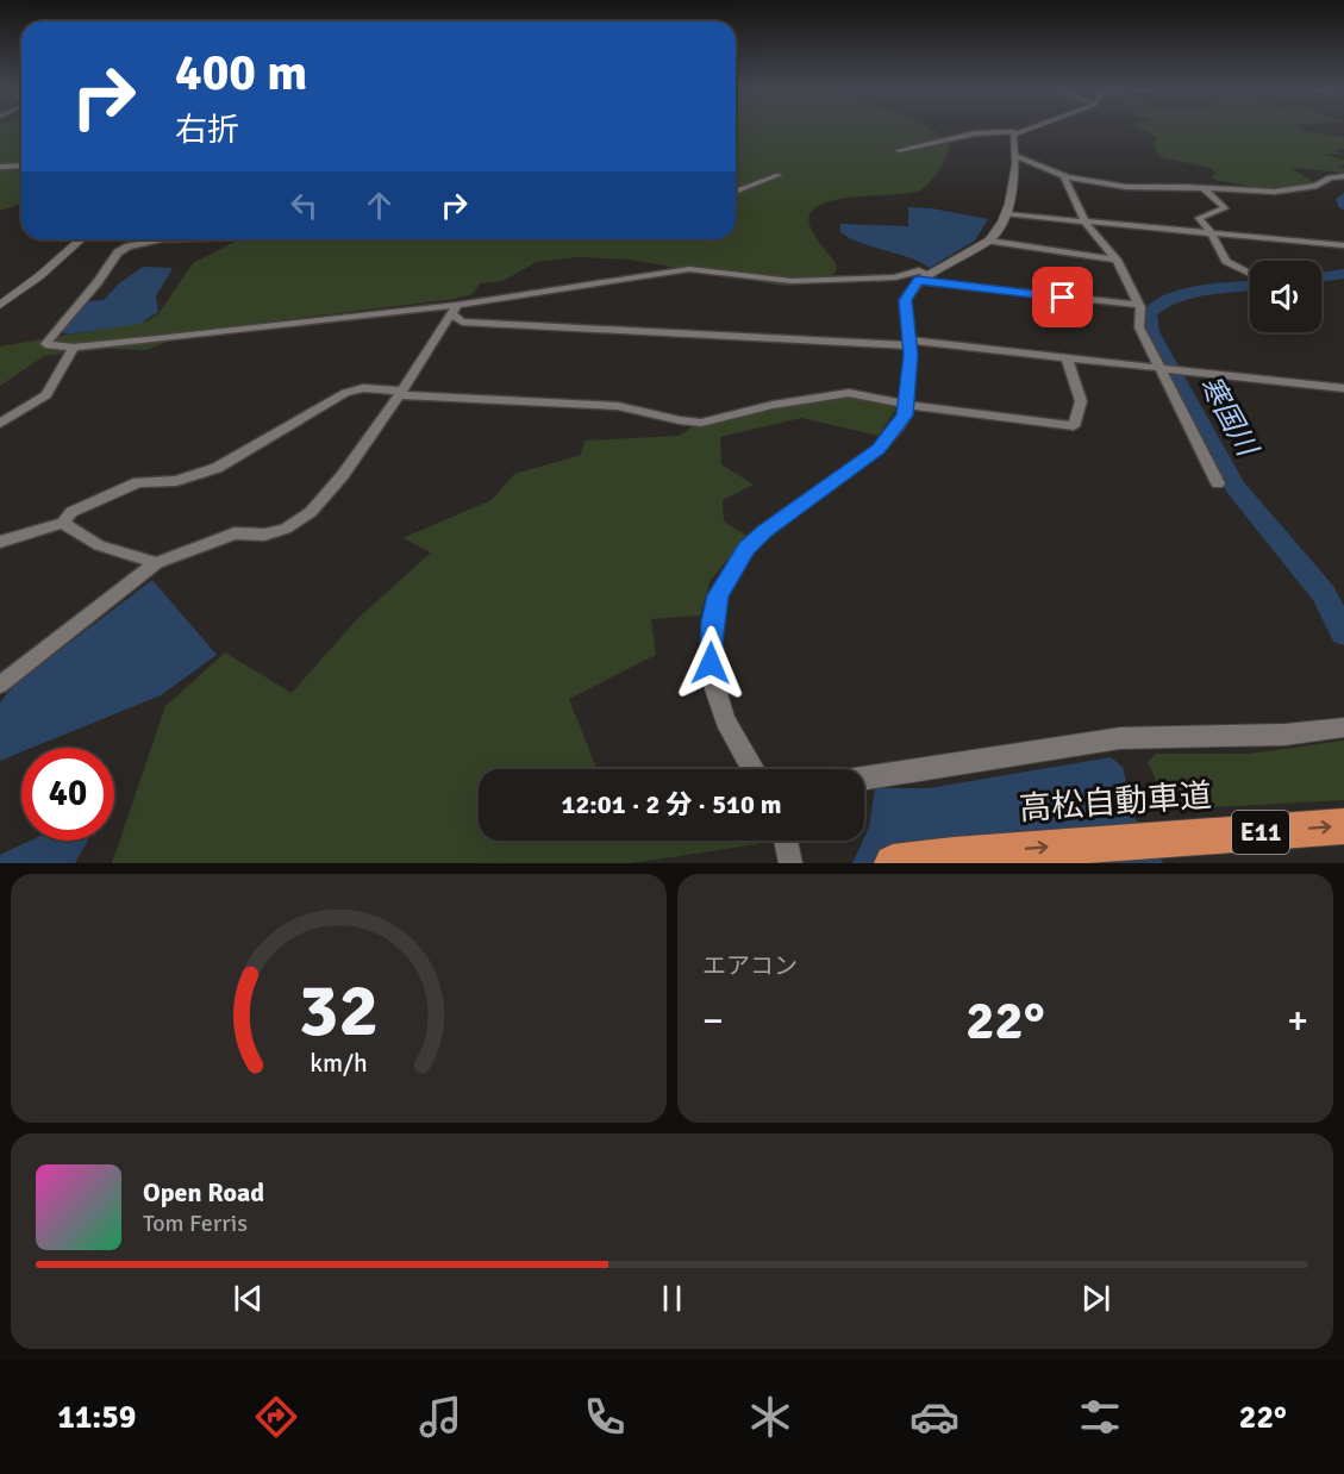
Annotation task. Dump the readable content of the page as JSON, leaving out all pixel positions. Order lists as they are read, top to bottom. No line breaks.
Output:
{"streets":{"highway":["高松自動車道","E11"]},"one_way":["高松自動車道"],"water":["寒国川"],"page":{"turn":["400 m","右折"],"limit":"40","trip":"12:01 · 2 分 · 510 m","tile":"エアコン","heat":["−","22°","+"],"song":["Open Road","Tom Ferris"],"tabs":["11:59","22°"],"gauge":["32","km/h"]}}
